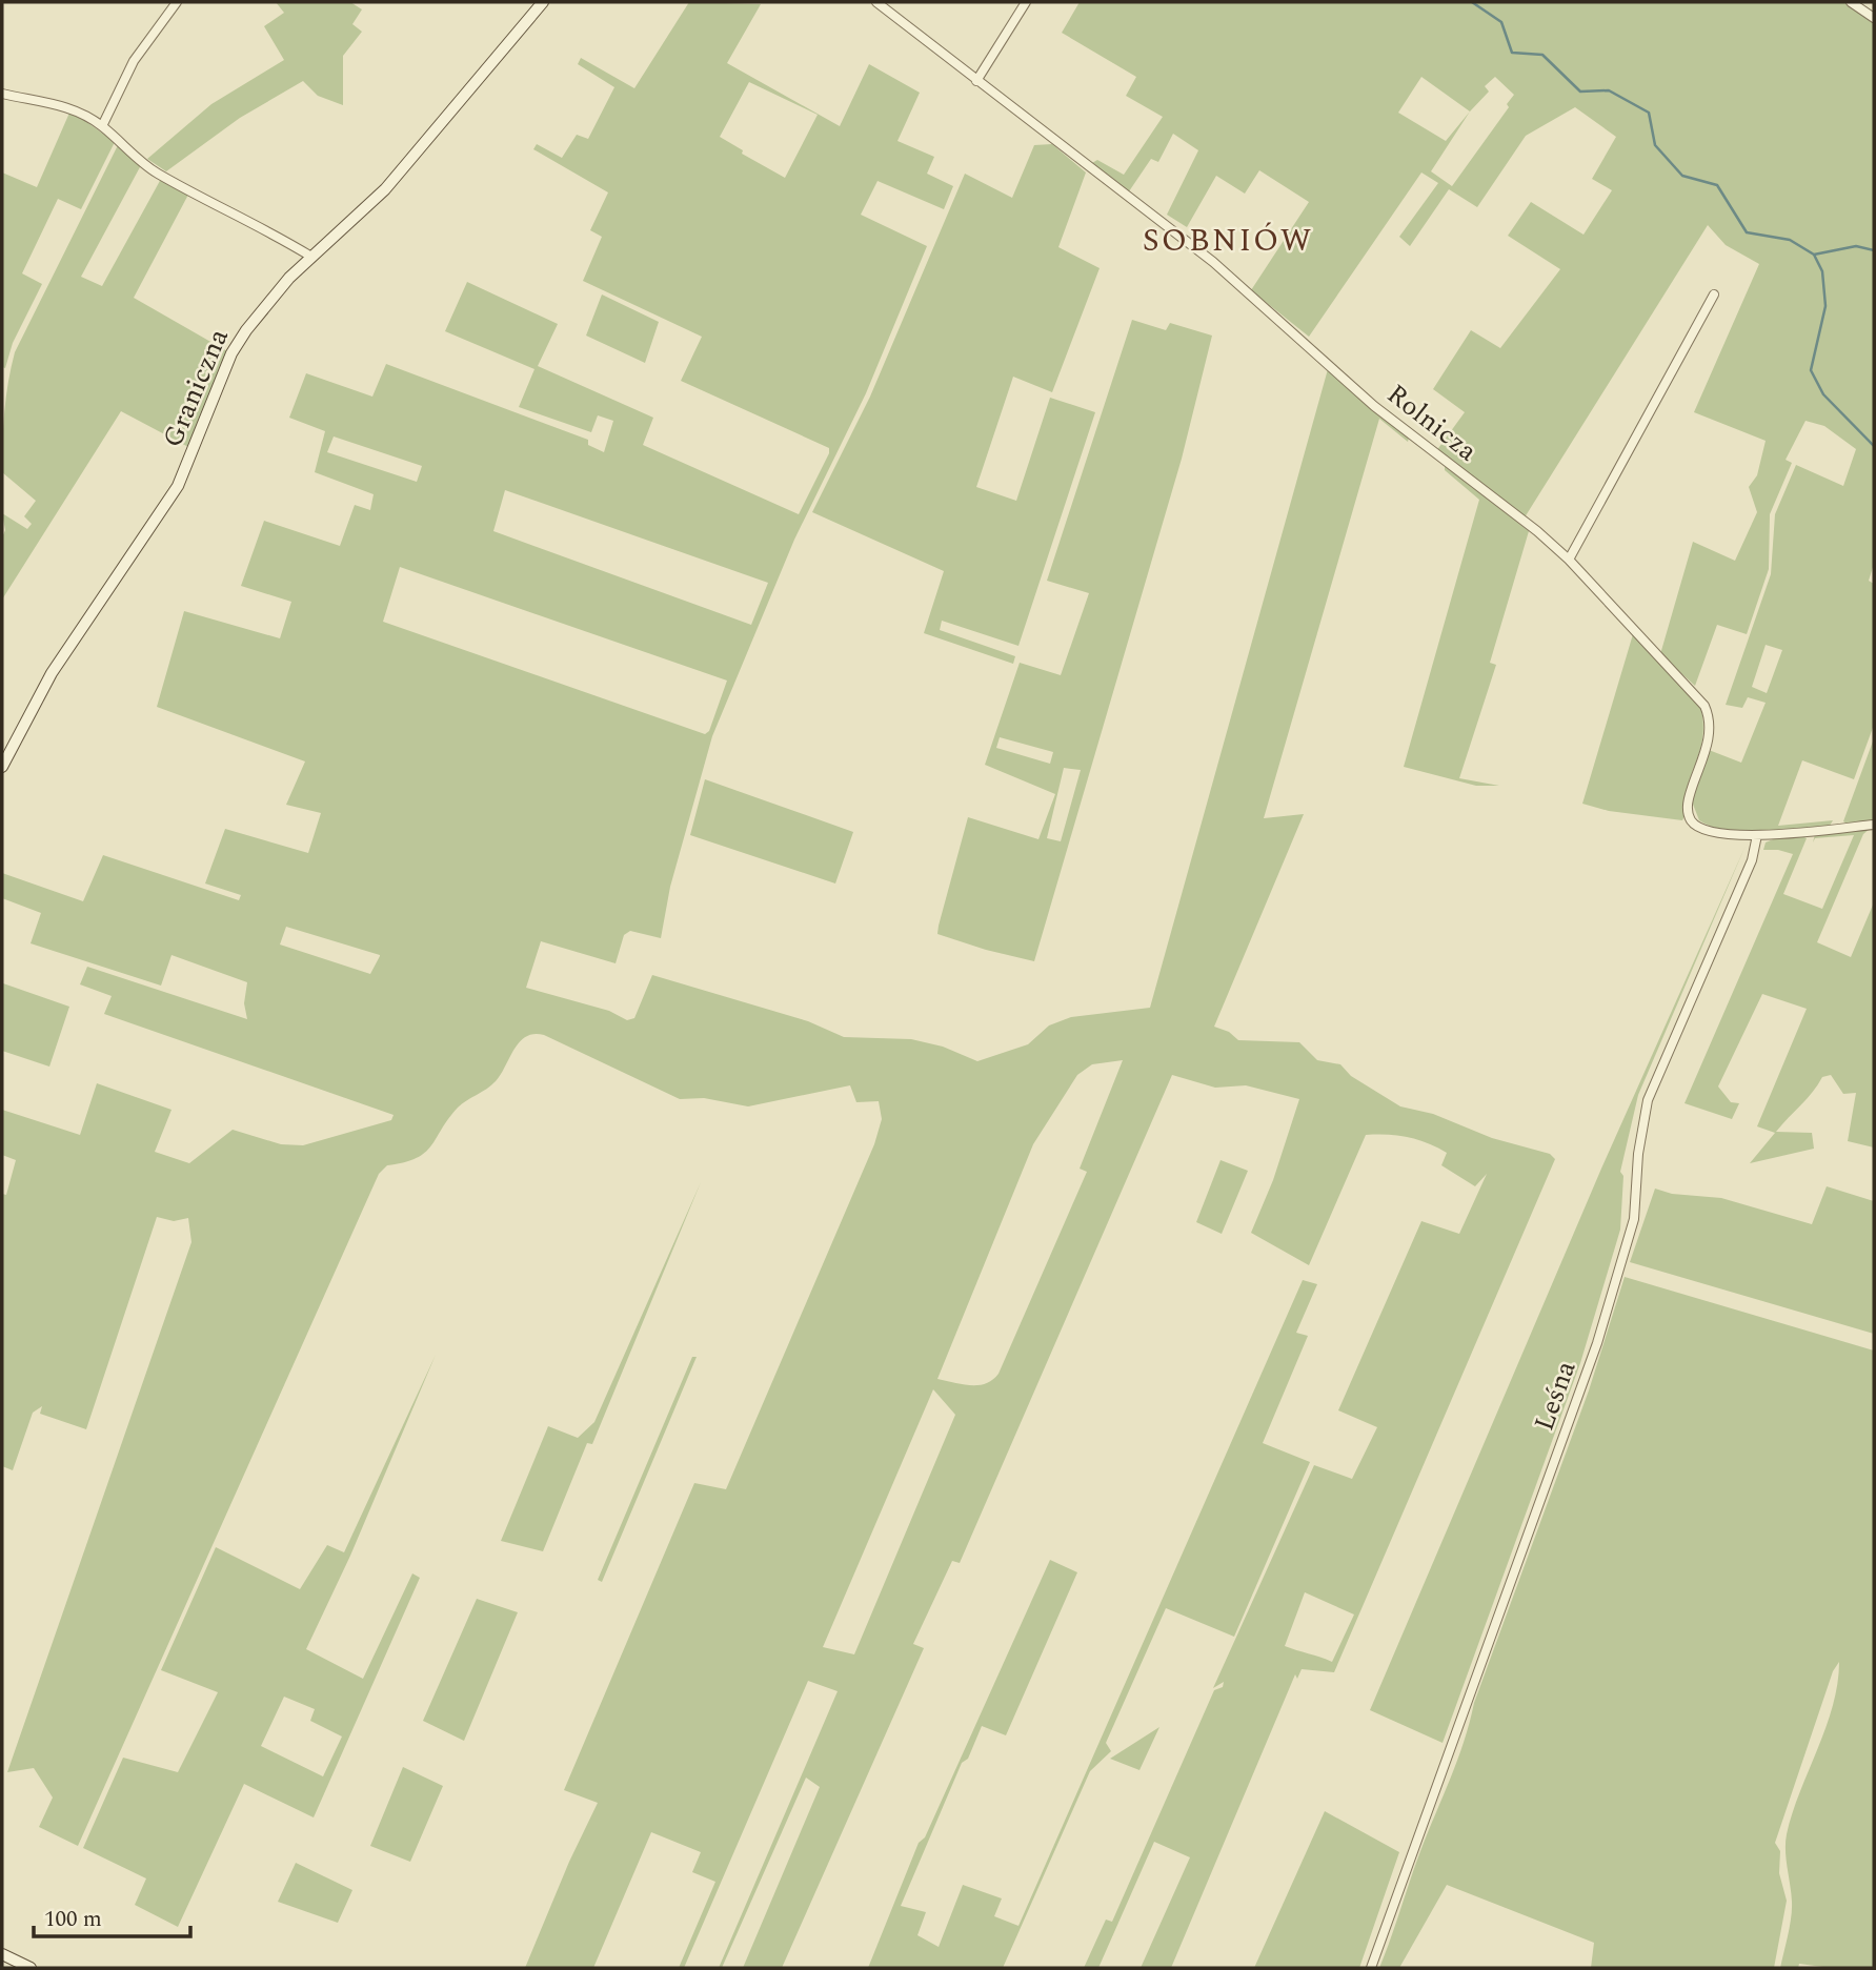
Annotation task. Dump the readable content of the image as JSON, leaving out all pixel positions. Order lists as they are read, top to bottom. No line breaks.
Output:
{"streets":{"street":["Graniczna","Rolnicza","Leśna"]},"crossings":[["Rolnicza","Leśna"]],"districts":["SOBNIÓW"],"scale_bar":"100 m"}
